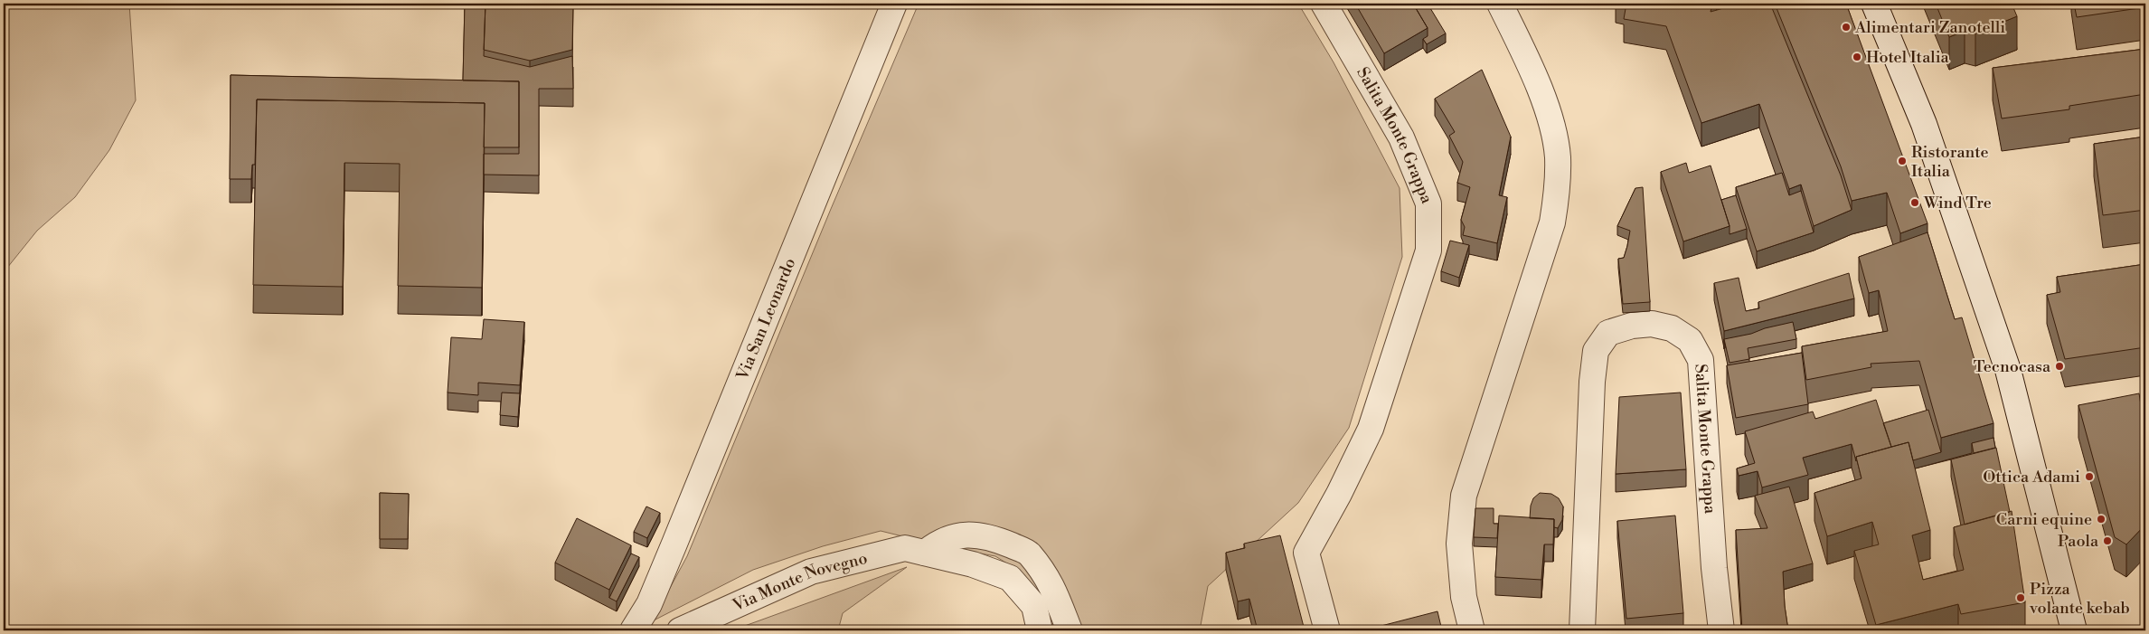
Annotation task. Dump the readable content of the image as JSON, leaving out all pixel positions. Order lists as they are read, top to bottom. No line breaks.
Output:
{"streets":{"street":["Salita Monte Grappa","Via San Leonardo","Via Monte Novegno"]},"places":["Alimentari Zanotelli","Hotel Italia","Ristorante Italia","Wind Tre","Tecnocasa","Ottica Adami","Carni equine","Paola","Pizza volante kebab"]}
